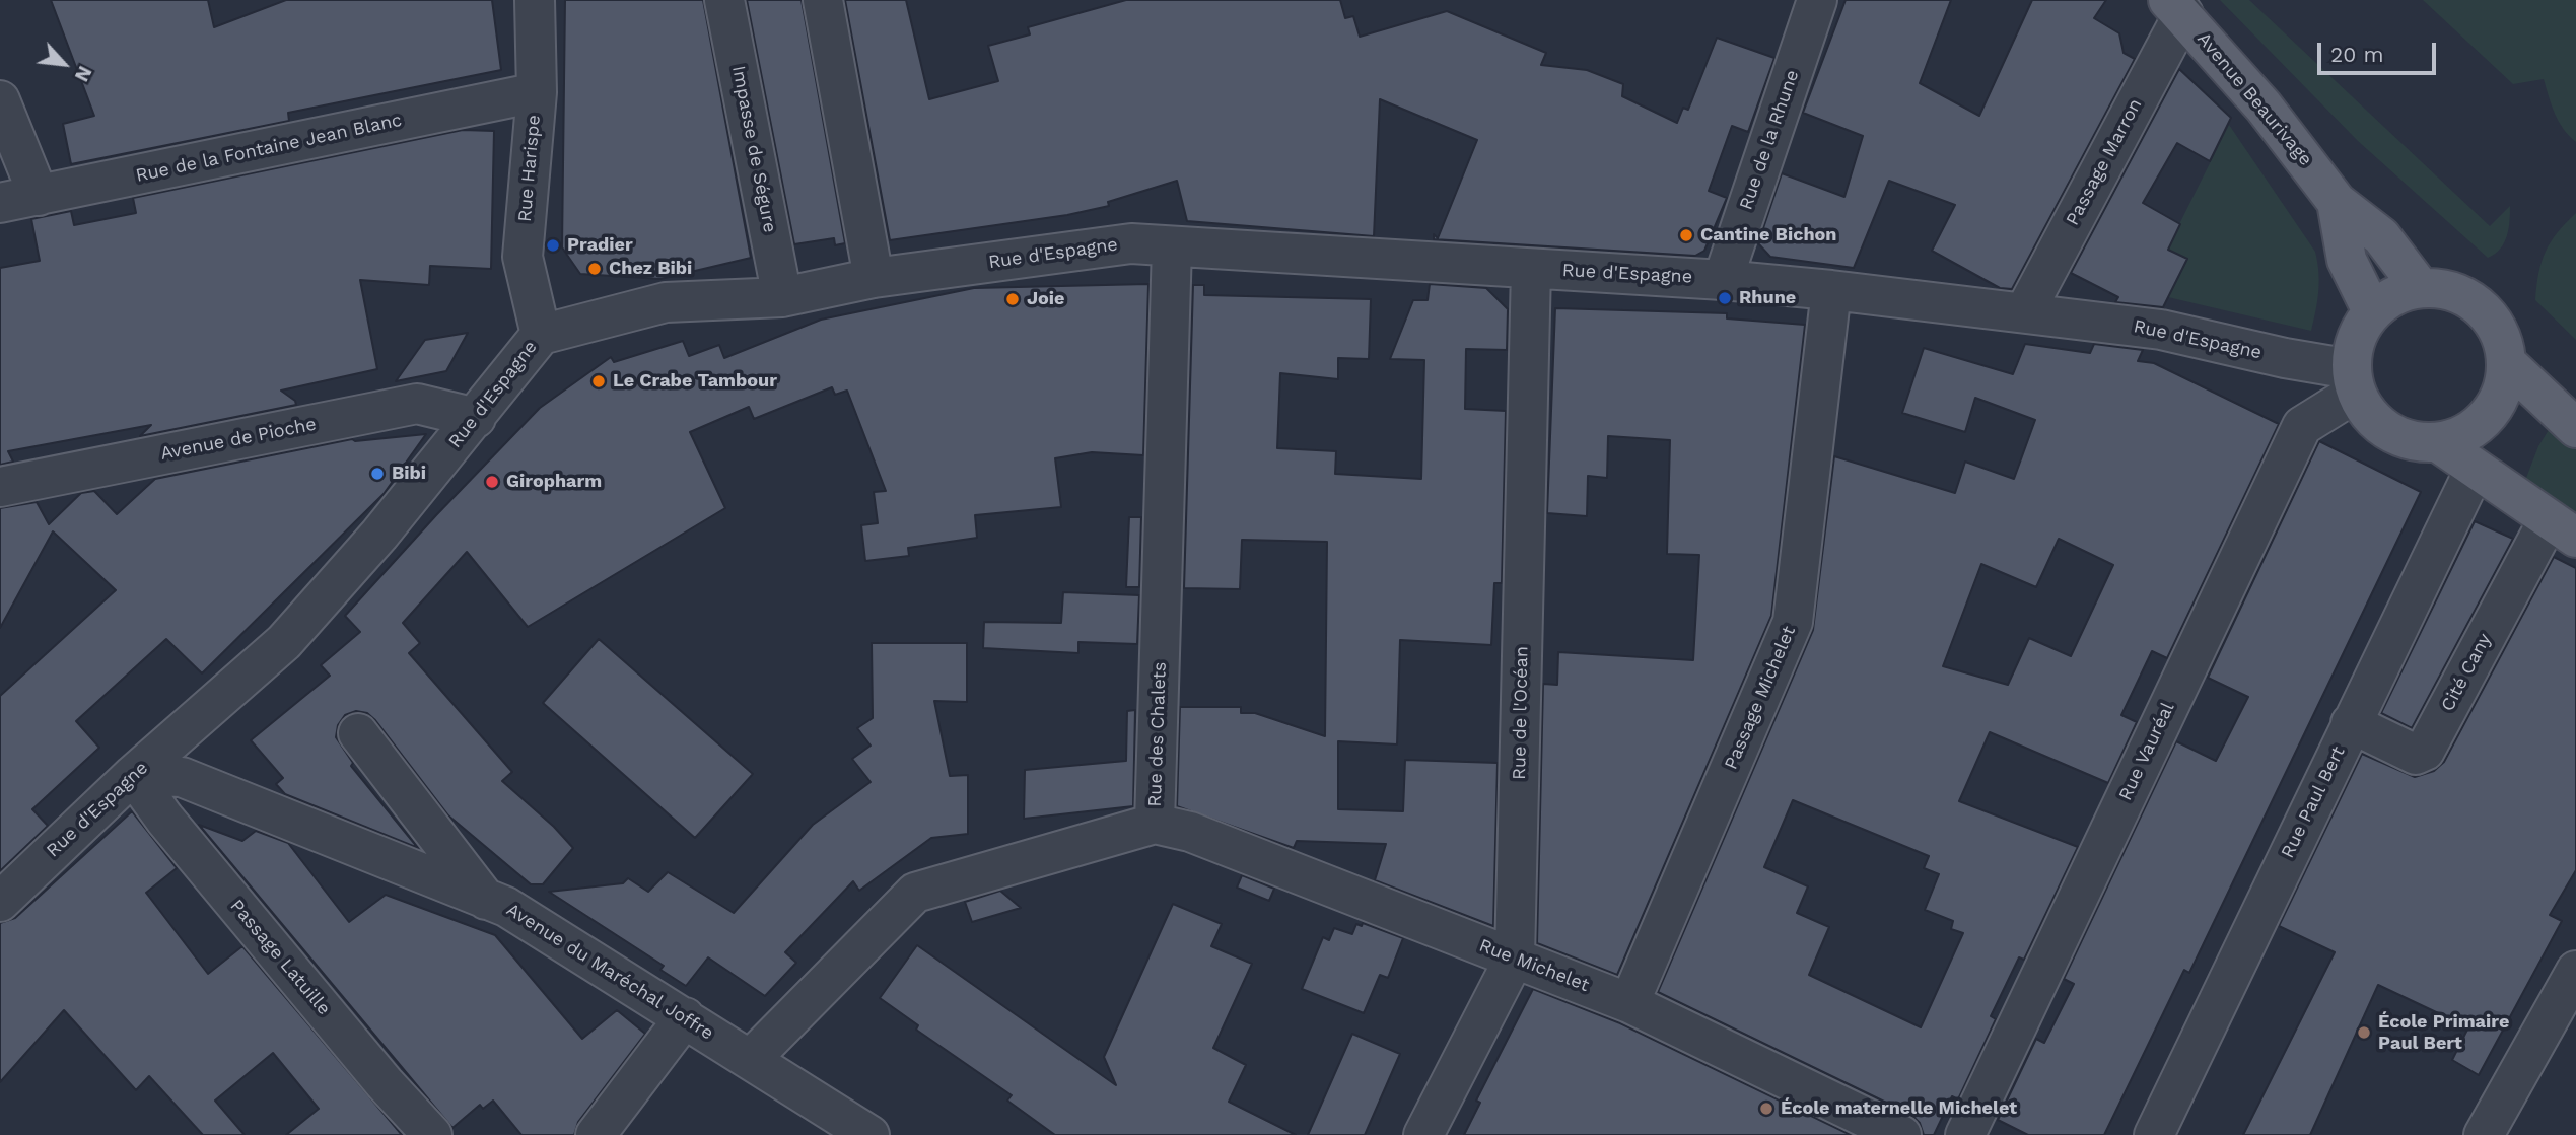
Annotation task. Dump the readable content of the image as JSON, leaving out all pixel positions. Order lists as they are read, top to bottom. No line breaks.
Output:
{"streets":{"main road":["Avenue Beaurivage"],"street":["Rue de la Rhune","Rue de la Fontaine Jean Blanc","Impasse de Ségure","Passage Marron","Rue Harispe","Rue d'Espagne","Avenue de Pioche","Cité Cany","Passage Michelet","Rue de l'Océan","Rue des Chalets","Rue Vauréal","Rue Paul Bert","Passage Latuille","Rue Michelet","Avenue du Maréchal Joffre"]},"crossings":[["Avenue Beaurivage","Passage Marron"],["Avenue Beaurivage","Rue d'Espagne"],["Avenue Beaurivage","Rue Vauréal"],["Rue de la Rhune","Rue d'Espagne"],["Rue de la Fontaine Jean Blanc","Rue Harispe"],["Impasse de Ségure","Rue d'Espagne"],["Passage Marron","Rue d'Espagne"],["Rue Harispe","Rue d'Espagne"],["Rue d'Espagne","Avenue de Pioche"],["Rue d'Espagne","Passage Michelet"],["Rue d'Espagne","Rue de l'Océan"],["Rue d'Espagne","Rue des Chalets"],["Rue d'Espagne","Rue Vauréal"],["Rue d'Espagne","Passage Latuille"],["Rue d'Espagne","Avenue du Maréchal Joffre"],["Cité Cany","Rue Paul Bert"],["Passage Michelet","Rue Michelet"],["Rue de l'Océan","Rue Michelet"],["Rue des Chalets","Rue Michelet"],["Rue des Chalets","Avenue du Maréchal Joffre"],["Passage Latuille","Avenue du Maréchal Joffre"]],"places":["Cantine Bichon","Pradier","Chez Bibi","Rhune","Joie","Le Crabe Tambour","Bibi","Giropharm","École Primaire Paul Bert","École maternelle Michelet"],"scale_bar":"20 m","north":"bottom right"}
